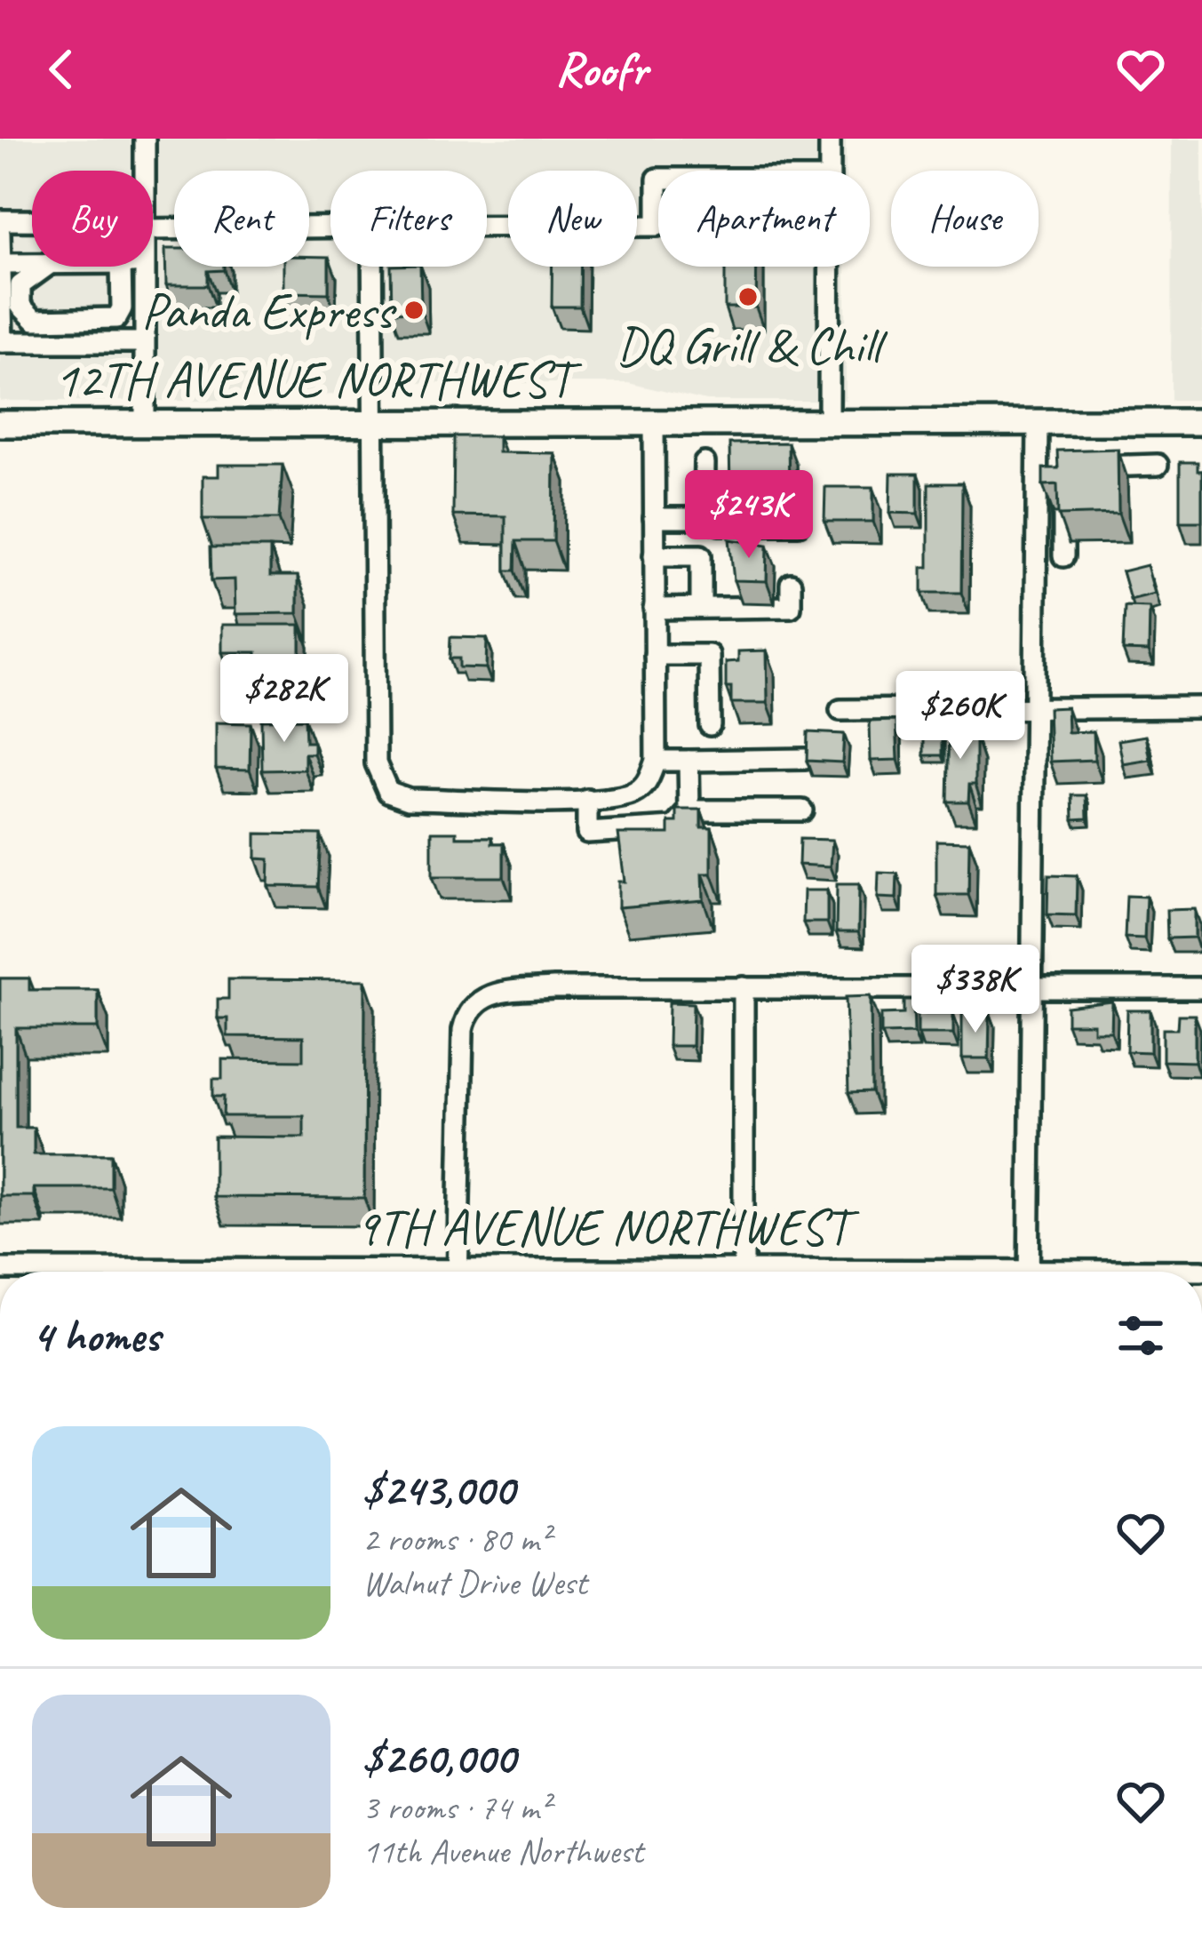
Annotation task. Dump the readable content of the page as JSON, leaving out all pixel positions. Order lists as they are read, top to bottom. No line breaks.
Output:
{"streets":{"main road":["12TH AVENUE NORTHWEST"],"street":["9TH AVENUE NORTHWEST"]},"places":["DQ Grill & Chill","Panda Express"],"page":{"header":"Roofr","chip":["Buy","Rent","Filters","New","Apartment","House"],"price":["$243K","$282K","$260K","$338K"],"heading":"4 homes","list":[{"name":"$243,000","note":"2 rooms · 80 m² · Walnut Drive West"},{"name":"$260,000","note":"3 rooms · 74 m² · 11th Avenue Northwest"}]}}
